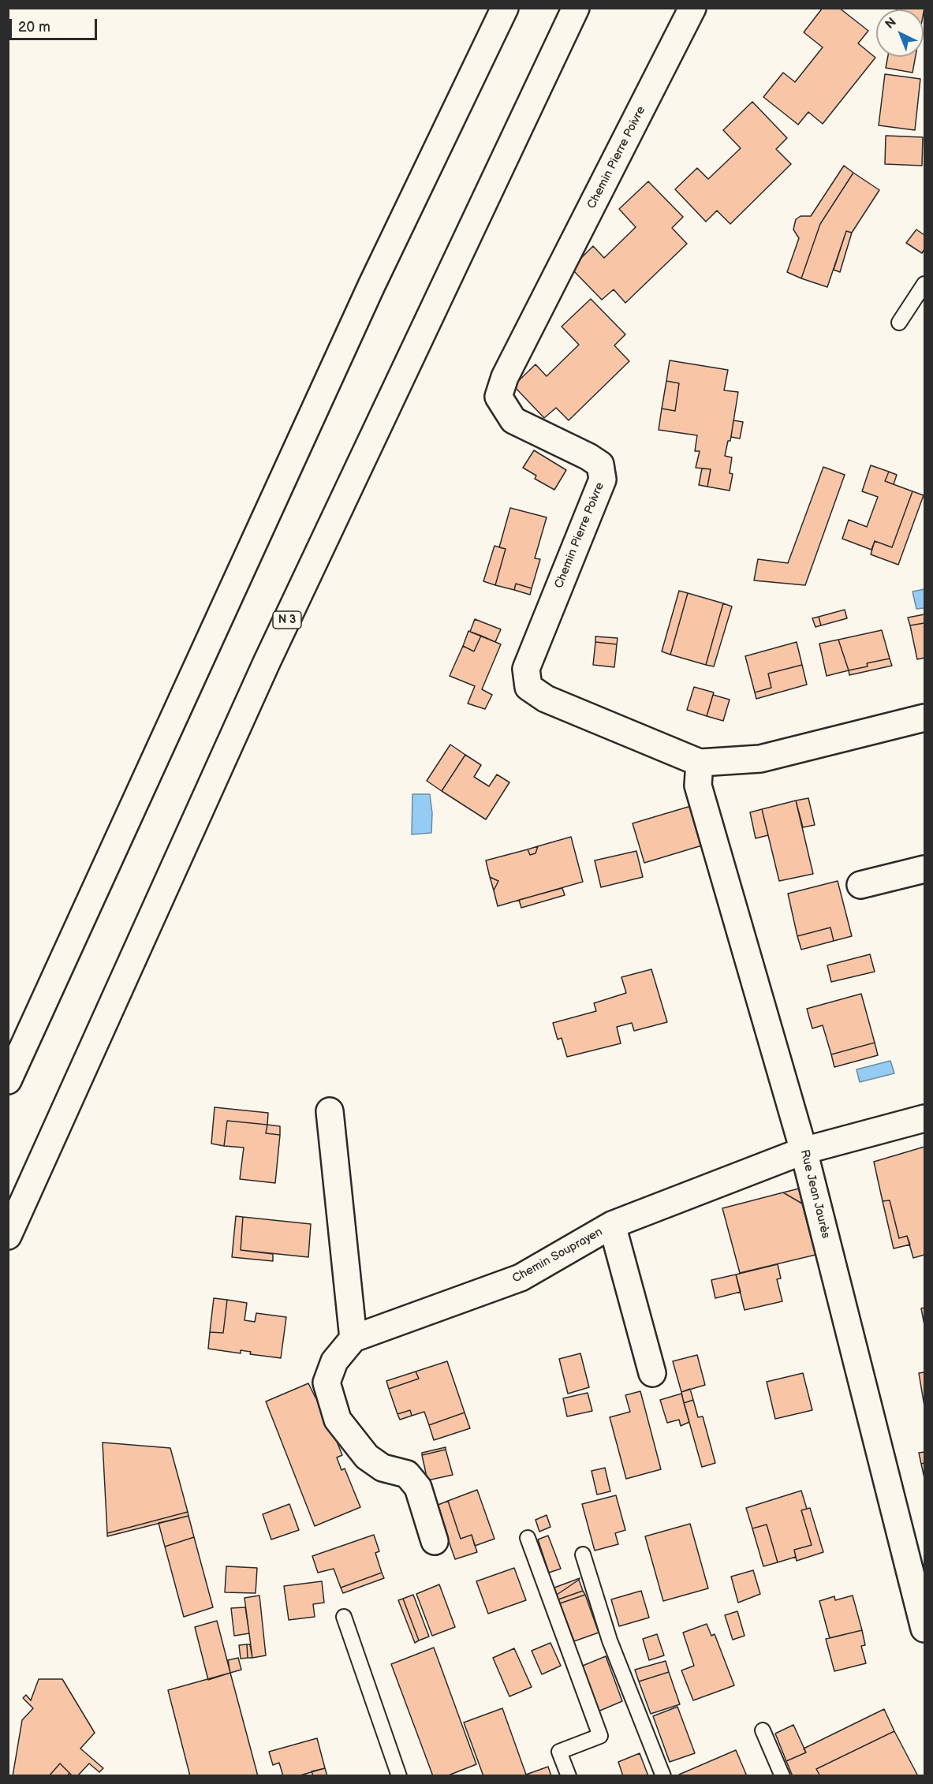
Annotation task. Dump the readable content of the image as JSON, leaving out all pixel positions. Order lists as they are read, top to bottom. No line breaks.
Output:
{"streets":{"main road":["Chemin Pierre Poivre","N 3","Rue Jean Jaurès","Chemin Souprayen"]},"crossings":[["Chemin Pierre Poivre","Rue Jean Jaurès"],["Rue Jean Jaurès","Chemin Souprayen"]],"scale_bar":"20 m","north":"top left"}
